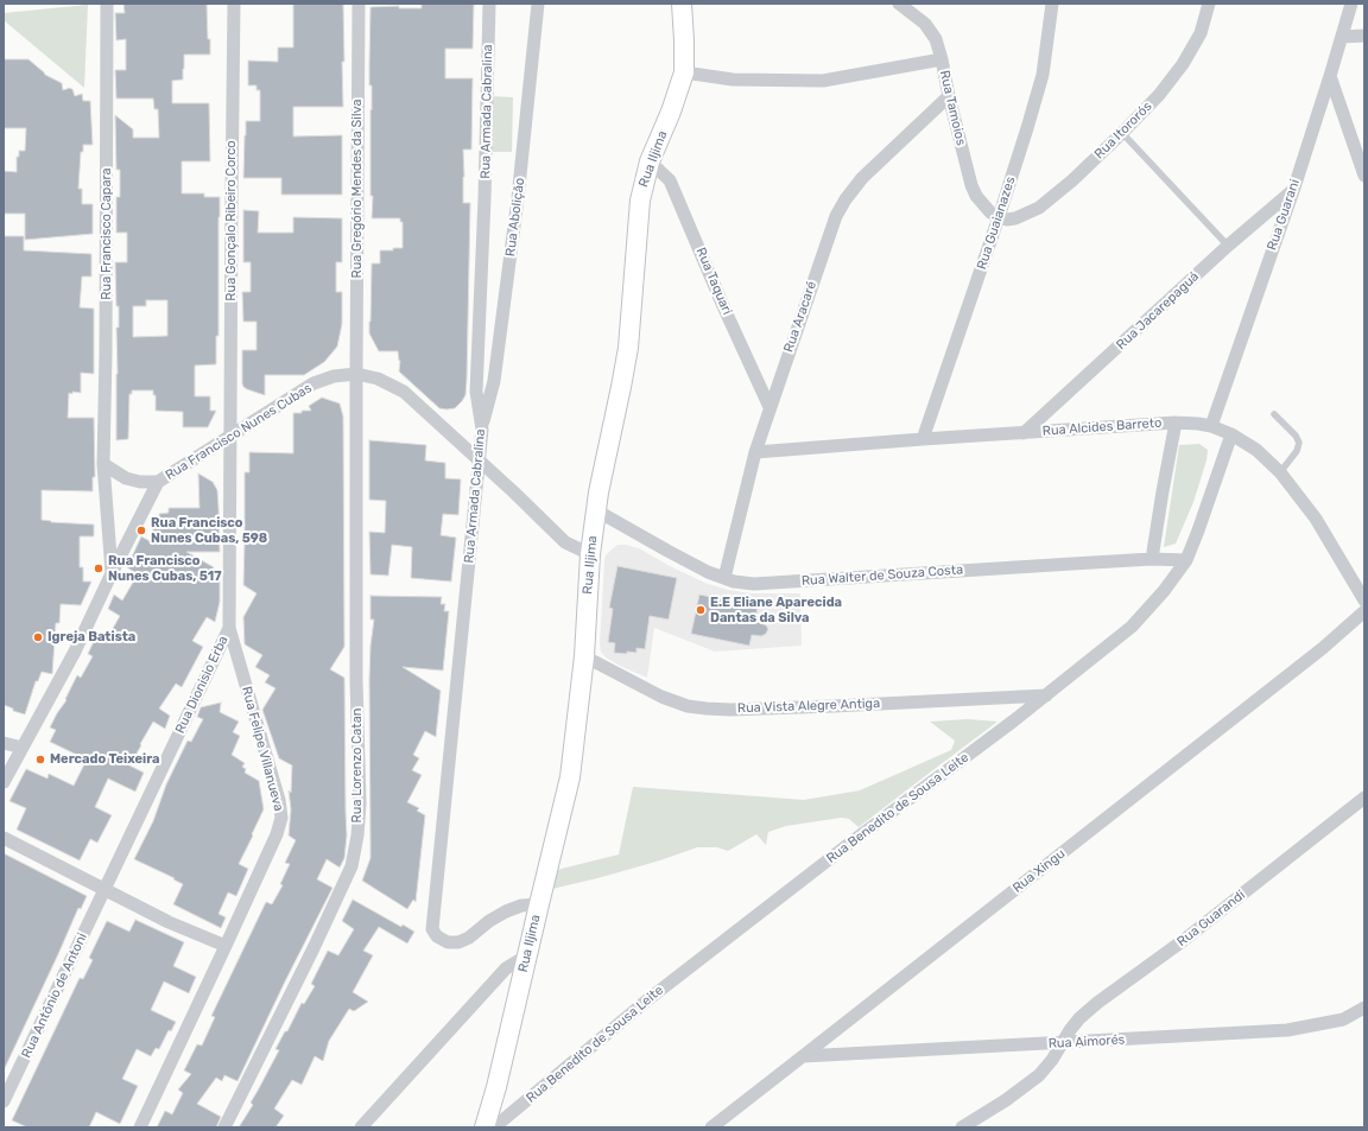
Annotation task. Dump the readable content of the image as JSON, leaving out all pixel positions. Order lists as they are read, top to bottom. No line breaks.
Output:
{"streets":{"main road":["Rua Iljima"],"street":["Rua Tamoios","Rua Armada Cabralina","Rua Itororós","Rua Gregório Mendes da Silva","Rua Guarani","Rua Abolição","Rua Gonçalo Ribeiro Corco","Rua Guaianazes","Rua Francisco Capara","Rua Taquari","Rua Jacarepaguá","Rua Aracaré","Rua Alcides Barreto","Rua Francisco Nunes Cubas","Rua Walter de Souza Costa","Rua Dionisio Erba","Rua Vista Alegre Antiga","Rua Felipe Villanueva","Rua Lorenzo Catan","Rua Benedito de Sousa Leite","Rua Xingu","Rua Guarandi","Rua Antônio de Antoni","Rua Aimorés"]},"crossings":[["Rua Tamoios","Rua Itororós"],["Rua Tamoios","Rua Guaianazes"],["Rua Tamoios","Rua Aracaré"],["Rua Armada Cabralina","Rua Iljima"],["Rua Armada Cabralina","Rua Abolição"],["Rua Armada Cabralina","Rua Francisco Nunes Cubas"],["Rua Itororós","Rua Guaianazes"],["Rua Iljima","Rua Taquari"],["Rua Iljima","Rua Francisco Nunes Cubas"],["Rua Iljima","Rua Walter de Souza Costa"],["Rua Iljima","Rua Vista Alegre Antiga"],["Rua Gregório Mendes da Silva","Rua Francisco Nunes Cubas"],["Rua Gregório Mendes da Silva","Rua Lorenzo Catan"],["Rua Guarani","Rua Jacarepaguá"],["Rua Guarani","Rua Alcides Barreto"],["Rua Gonçalo Ribeiro Corco","Rua Francisco Nunes Cubas"],["Rua Gonçalo Ribeiro Corco","Rua Dionisio Erba"],["Rua Guaianazes","Rua Alcides Barreto"],["Rua Francisco Capara","Rua Francisco Nunes Cubas"],["Rua Taquari","Rua Aracaré"],["Rua Jacarepaguá","Rua Alcides Barreto"],["Rua Aracaré","Rua Alcides Barreto"],["Rua Aracaré","Rua Walter de Souza Costa"],["Rua Alcides Barreto","Rua Benedito de Sousa Leite"],["Rua Francisco Nunes Cubas","Rua Dionisio Erba"],["Rua Francisco Nunes Cubas","Rua Lorenzo Catan"],["Rua Walter de Souza Costa","Rua Benedito de Sousa Leite"],["Rua Dionisio Erba","Rua Felipe Villanueva"],["Rua Dionisio Erba","Rua Antônio de Antoni"],["Rua Vista Alegre Antiga","Rua Benedito de Sousa Leite"],["Rua Xingu","Rua Aimorés"],["Rua Guarandi","Rua Aimorés"]],"places":["Rua Francisco Nunes Cubas, 598","Rua Francisco Nunes Cubas, 517","E.E Eliane Aparecida Dantas da Silva","Igreja Batista","Mercado Teixeira"]}
